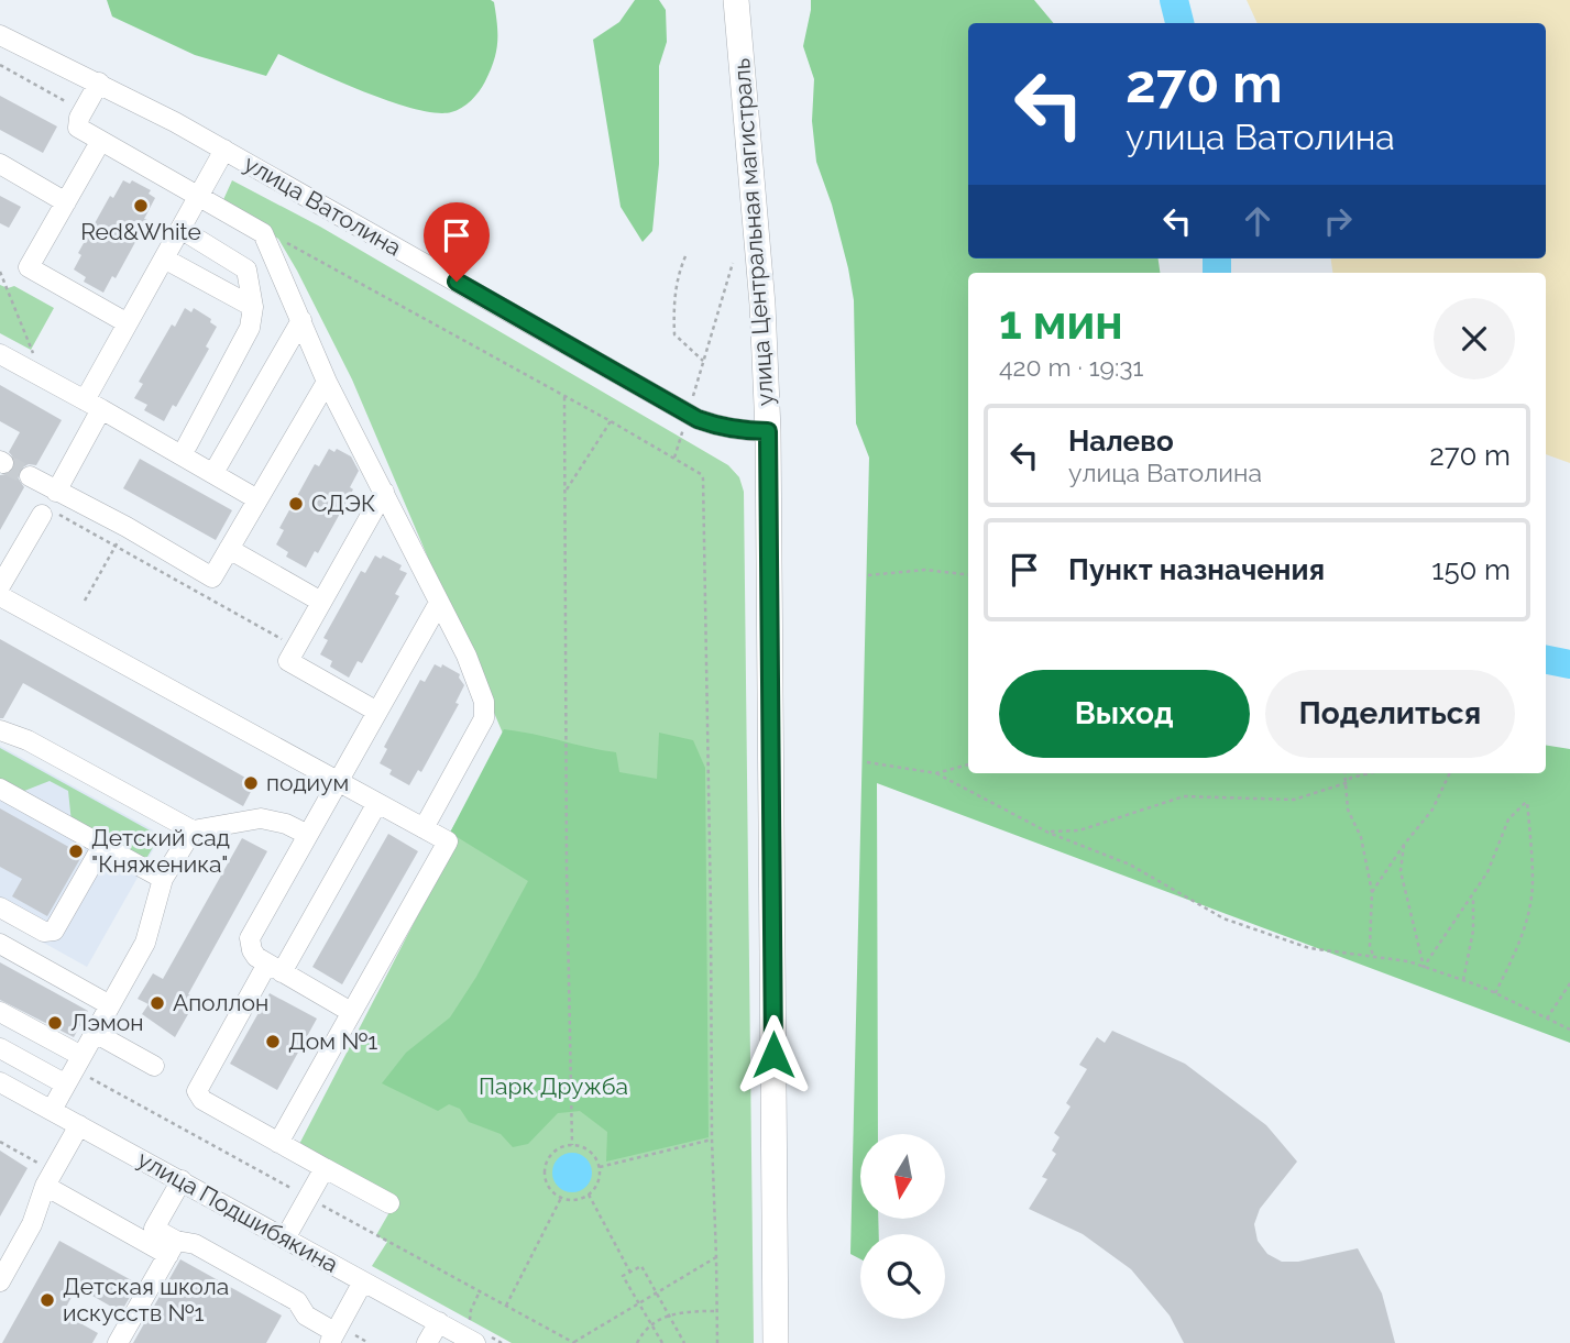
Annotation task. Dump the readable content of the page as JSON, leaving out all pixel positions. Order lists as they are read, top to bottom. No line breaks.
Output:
{"streets":{"main road":["улица Центральная магистраль"],"street":["улица Ватолина","улица Подшибякина"]},"crossings":[["улица Ватолина","улица Центральная магистраль"]],"parks":["Парк Дружба"],"places":["Red&White","СДЭК","подиум","Детский сад \"Княженика\"","Аполлон","Лэмон","Дом №1","Детская школа искусств №1"],"north":"bottom","page":{"turn":["270 m","улица Ватолина"],"heading":["1 мин","420 m · 19:31"],"list":[{"name":"Налево","note":"улица Ватолина","value":"270 m"},{"name":"Пункт назначения","value":"150 m"}],"buttons":["Выход","Поделиться"]}}
